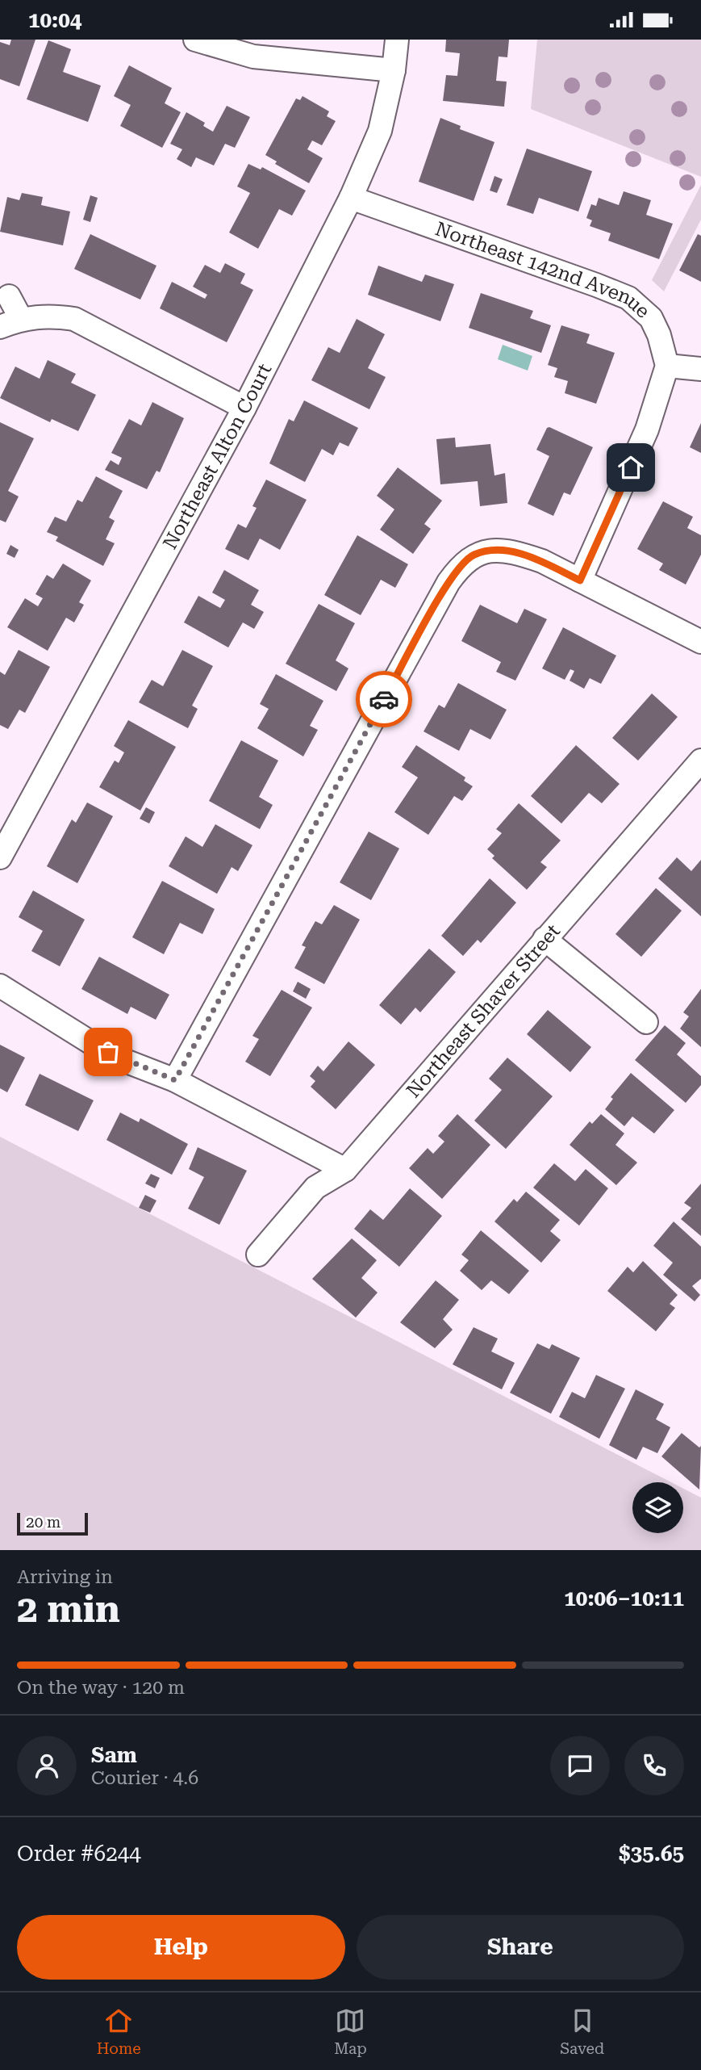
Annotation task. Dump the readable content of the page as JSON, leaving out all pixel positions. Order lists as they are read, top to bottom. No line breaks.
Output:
{"streets":{"street":["Northeast 142nd Avenue","Northeast Alton Court","Northeast Shaver Street"]},"crossings":[["Northeast 142nd Avenue","Northeast Alton Court"]],"scale_bar":"20 m","page":{"status":"10:04","scale":"20 m","heading":["2 min","Arriving in","10:06–10:11"],"panel":["Sam","Courier · 4.6","Order #6244","$35.65"],"bar":"On the way · 120 m","buttons":["Help","Share"],"tabs":["Home","Map","Saved"]}}
